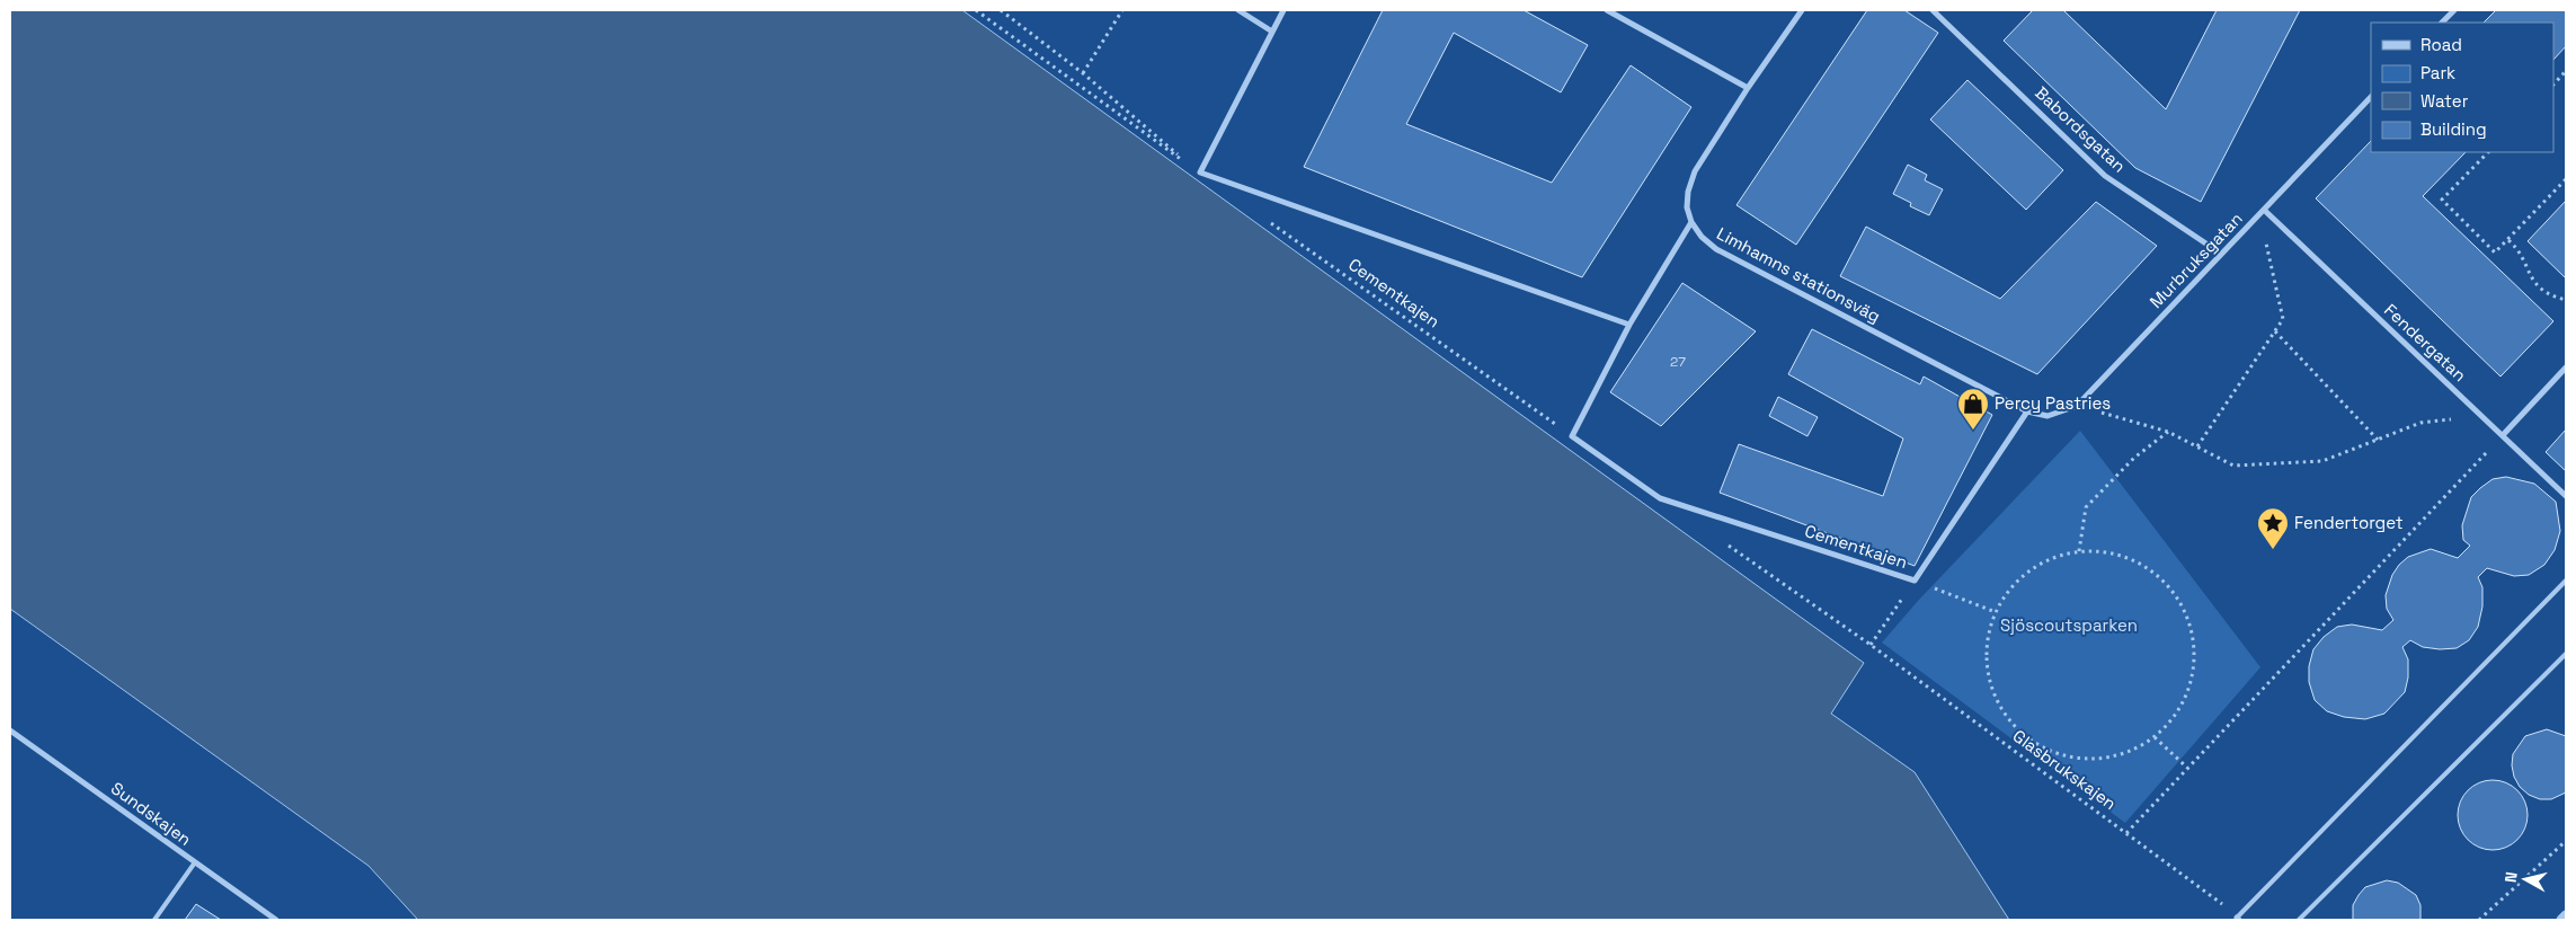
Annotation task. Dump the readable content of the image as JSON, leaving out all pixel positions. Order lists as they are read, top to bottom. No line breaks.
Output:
{"streets":{"street":["Babordsgatan","Murbruksgatan","Limhamns stationsväg","Cementkajen","Fendergatan","Sundskajen"],"path":["Glasbrukskajen"]},"crossings":[["Babordsgatan","Murbruksgatan"],["Murbruksgatan","Limhamns stationsväg"],["Murbruksgatan","Cementkajen"],["Murbruksgatan","Fendergatan"],["Limhamns stationsväg","Cementkajen"]],"parks":["Sjöscoutsparken"],"places":{"shop":["Percy Pastries"],"place":["Fendertorget"]},"house_numbers":["27"],"legend":["Road","Park","Water","Building"],"north":"left"}
